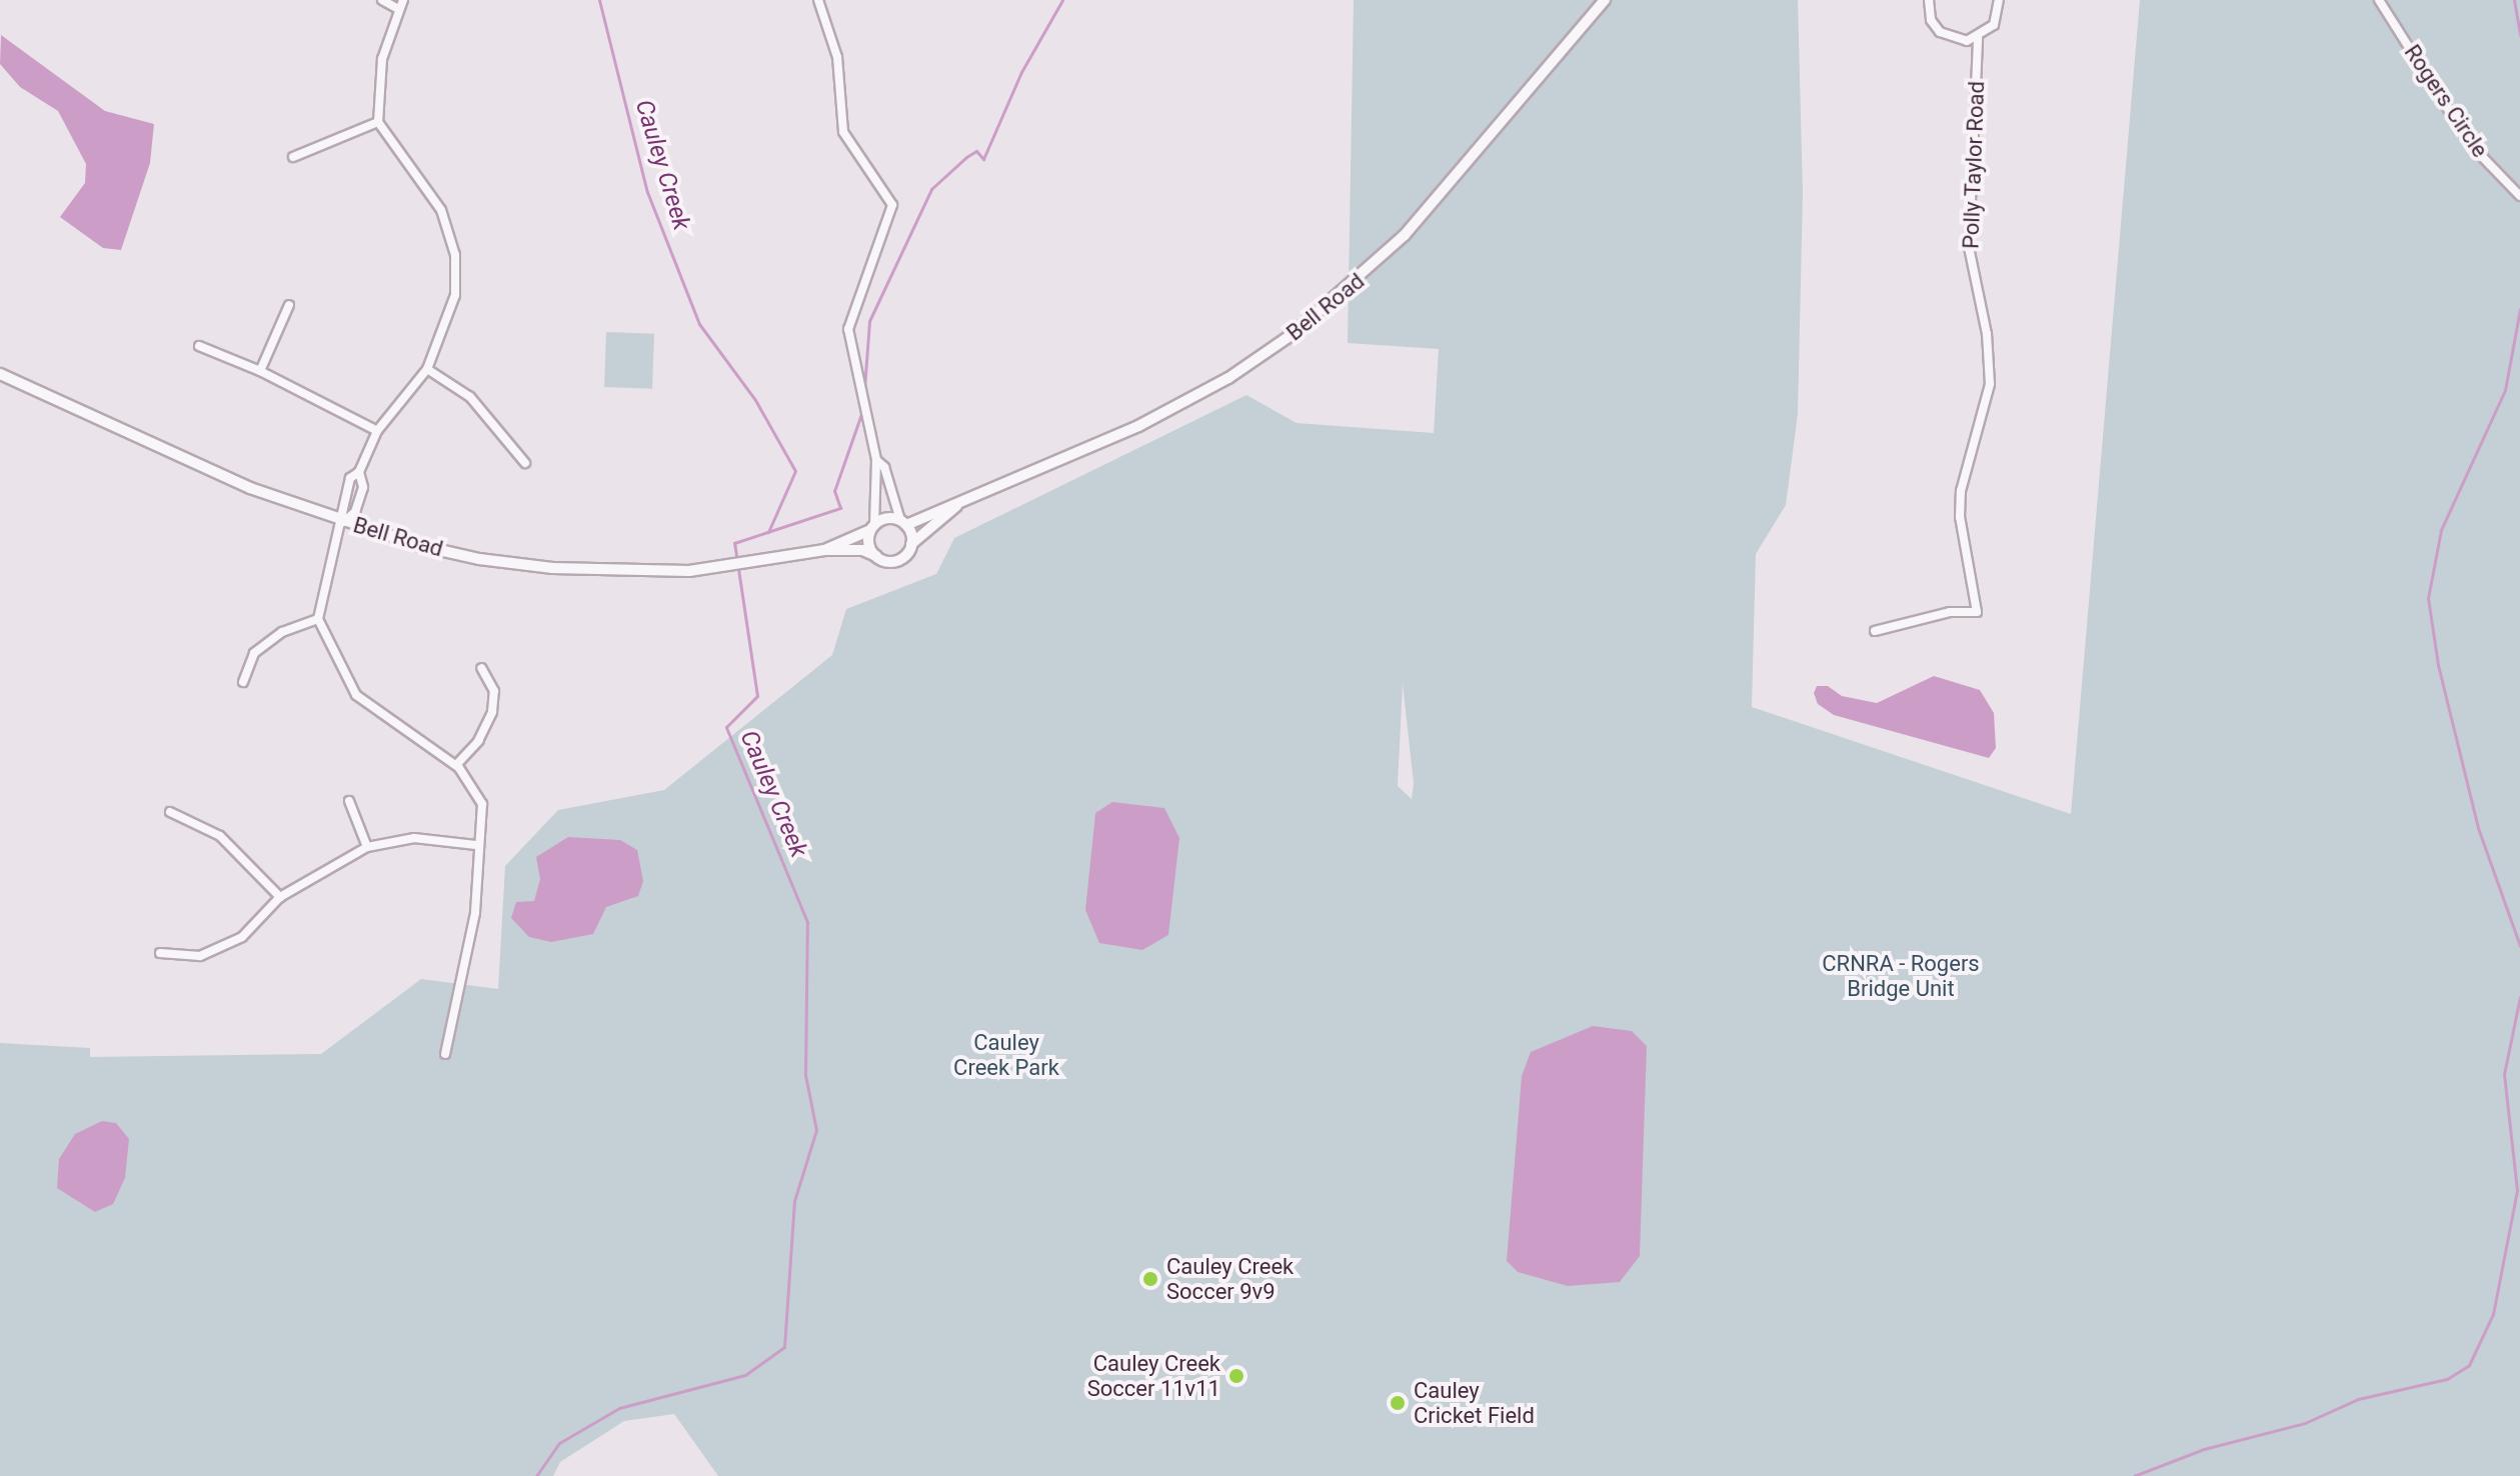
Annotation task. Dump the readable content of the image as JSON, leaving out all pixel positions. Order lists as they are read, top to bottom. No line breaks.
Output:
{"streets":{"street":["Rogers Circle","Polly Taylor Road","Bell Road"]},"water":["Cauley Creek"],"parks":["CRNRA - Rogers Bridge Unit","Cauley Creek Park"],"places":["Cauley Creek Soccer 9v9","Cauley Creek Soccer 11v11","Cauley Cricket Field"]}
